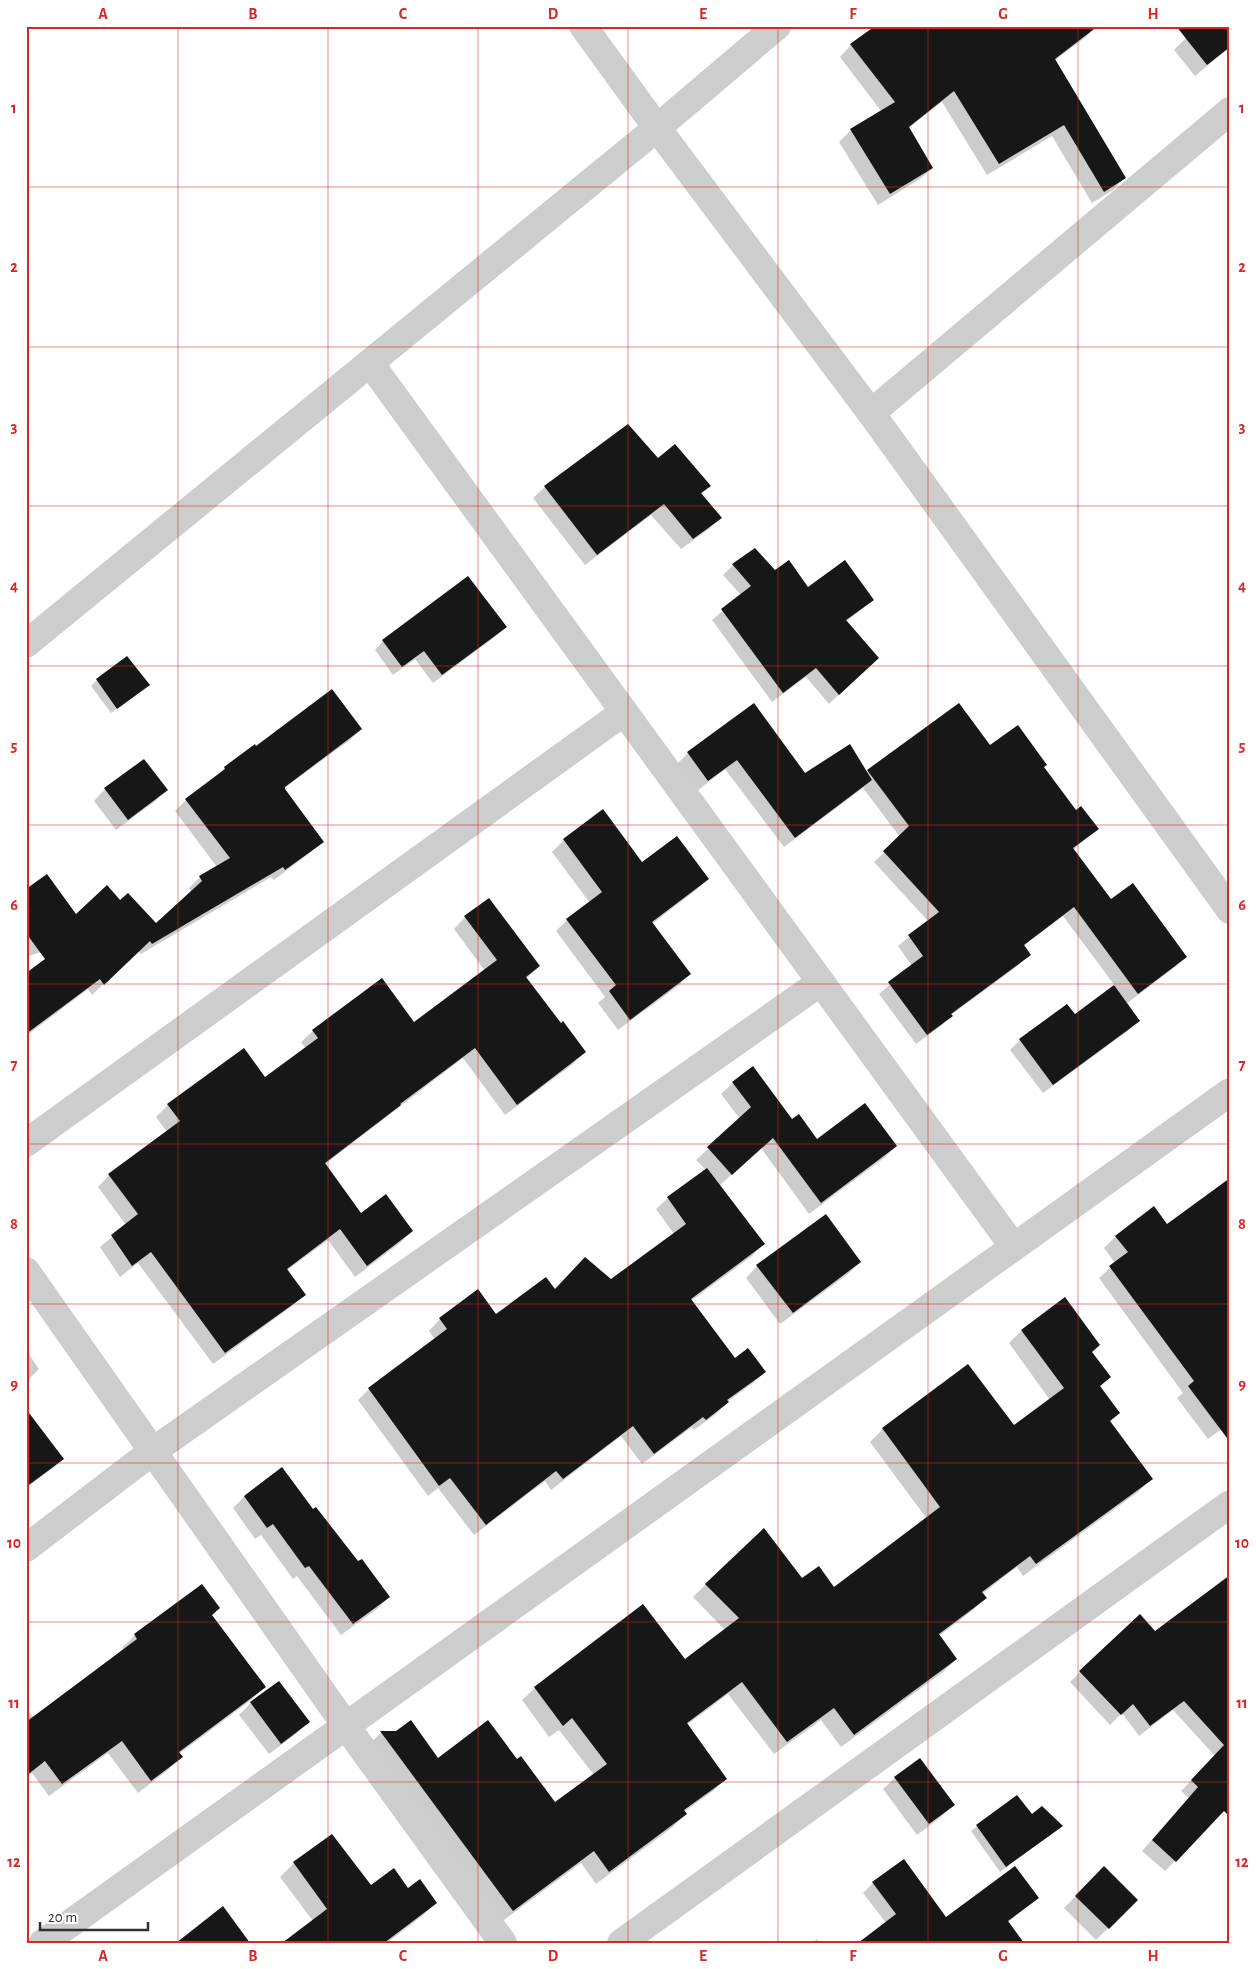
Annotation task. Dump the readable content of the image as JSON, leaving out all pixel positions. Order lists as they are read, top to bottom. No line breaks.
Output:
{"scale_bar":"20 m","grid":{"columns":["A","B","C","D","E","F","G","H"],"rows":["1","2","3","4","5","6","7","8","9","10","11","12"]}}
